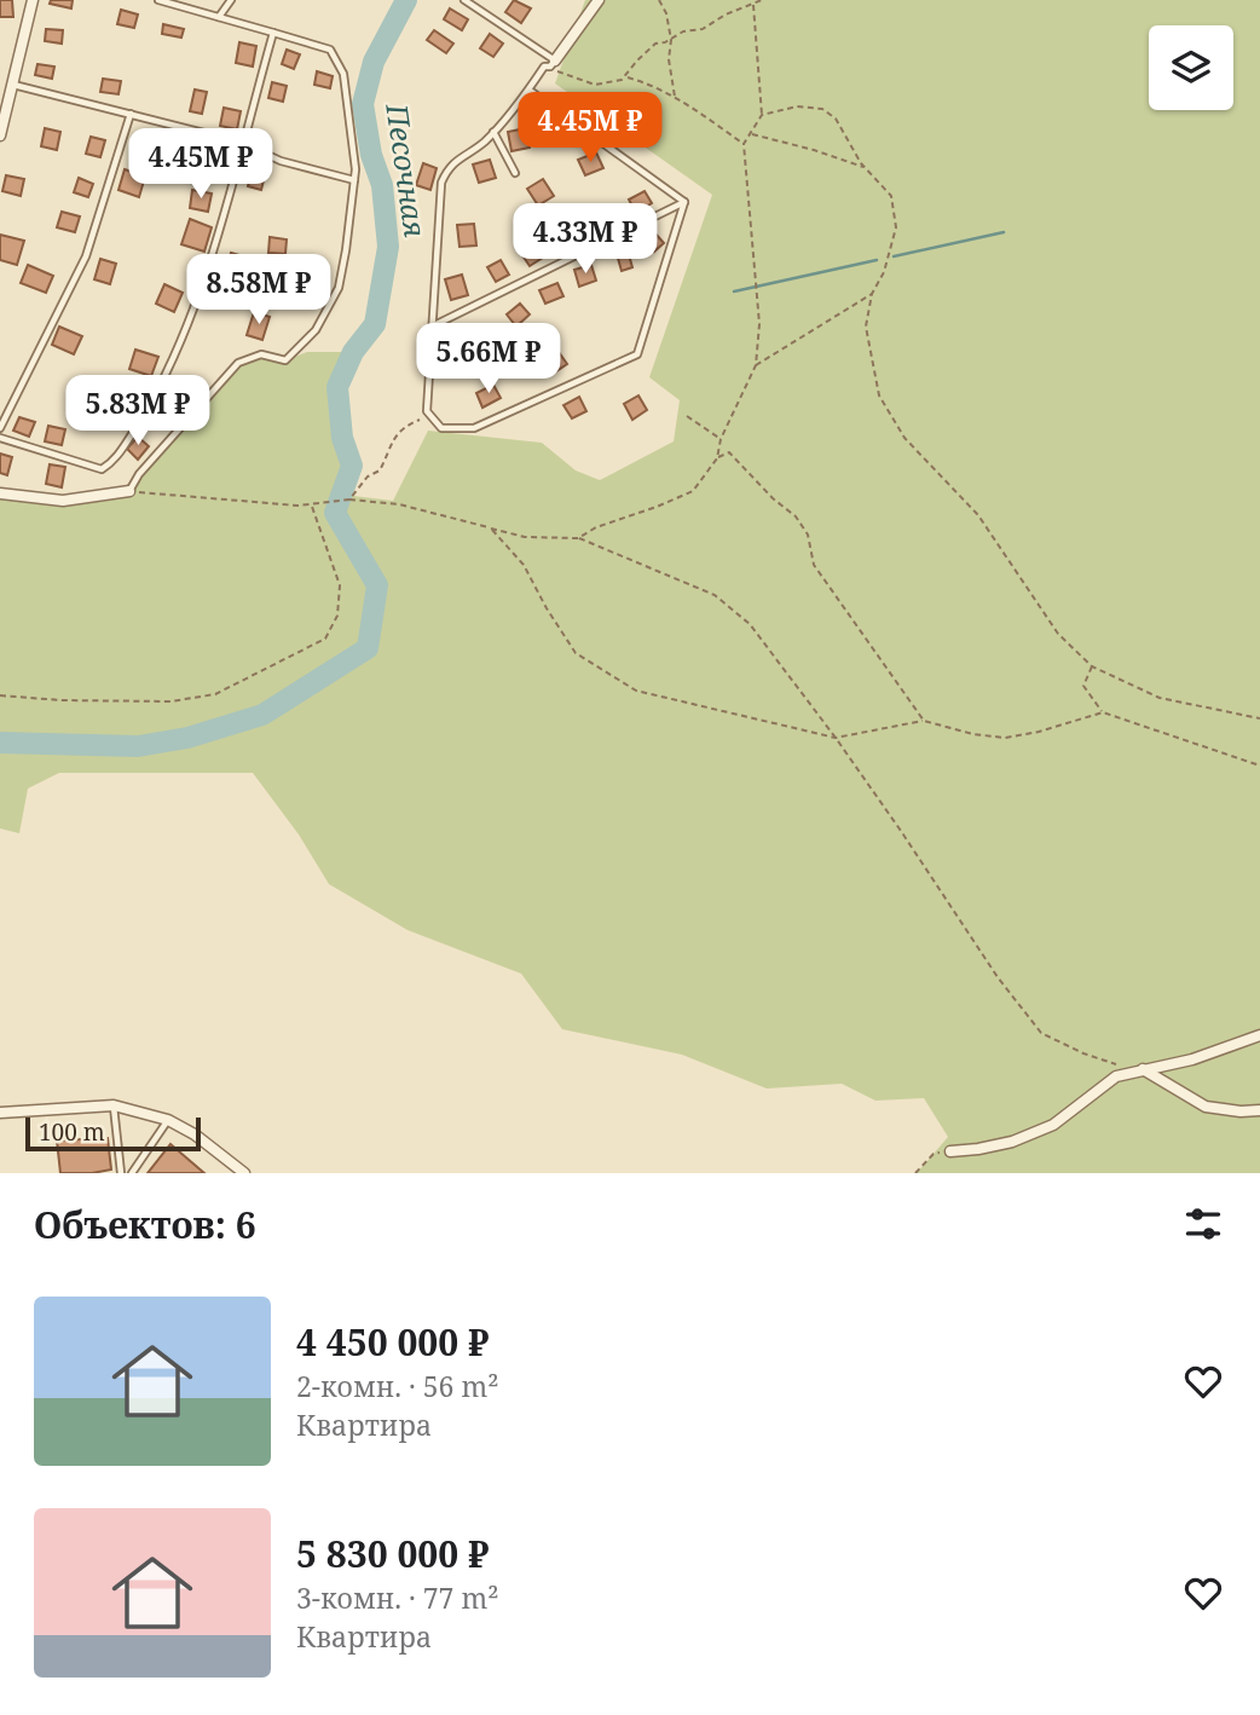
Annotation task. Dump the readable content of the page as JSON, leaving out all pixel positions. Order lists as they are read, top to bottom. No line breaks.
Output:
{"water":["Песочная"],"scale_bar":"100 m","page":{"price":["4.45M ₽","4.45M ₽","4.33M ₽","8.58M ₽","5.66M ₽","5.83M ₽"],"scale":"100 m","heading":"Объектов: 6","list":[{"name":"4 450 000 ₽","note":"2-комн. · 56 m² · Квартира"},{"name":"5 830 000 ₽","note":"3-комн. · 77 m² · Квартира"}]}}
